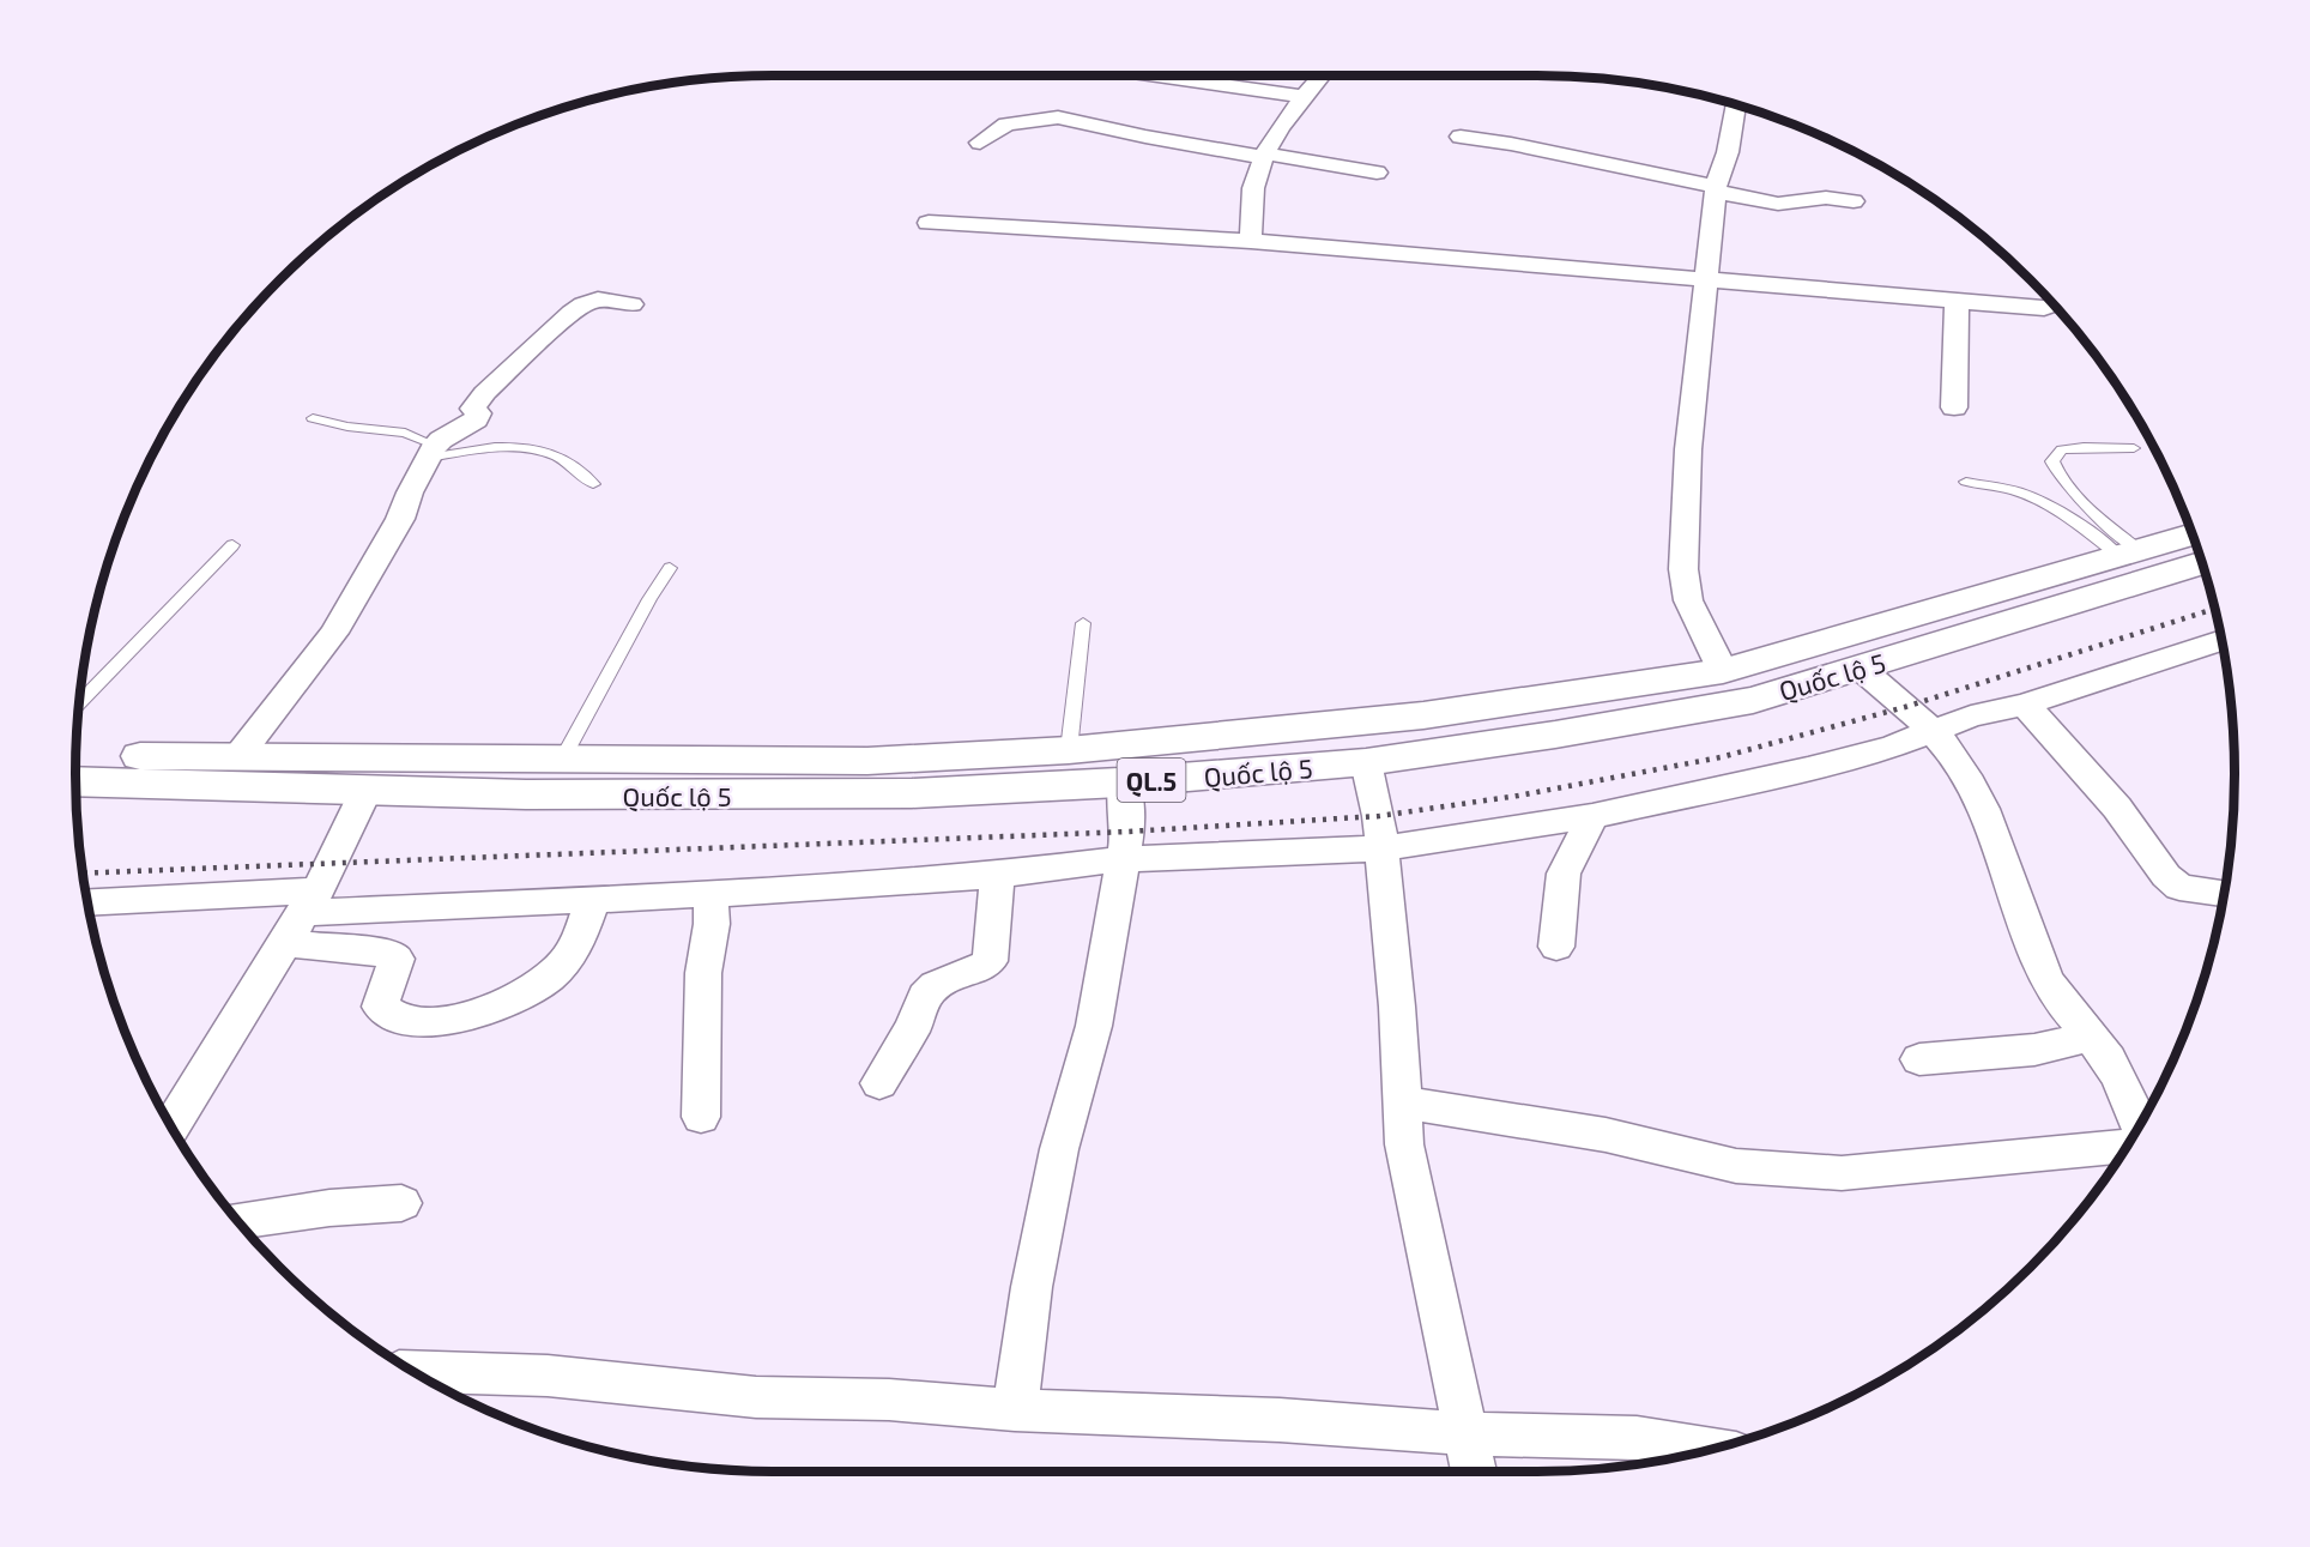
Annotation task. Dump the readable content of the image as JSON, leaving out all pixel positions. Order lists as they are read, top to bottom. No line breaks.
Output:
{"streets":{"highway":["Quốc lộ 5","QL.5"]}}
